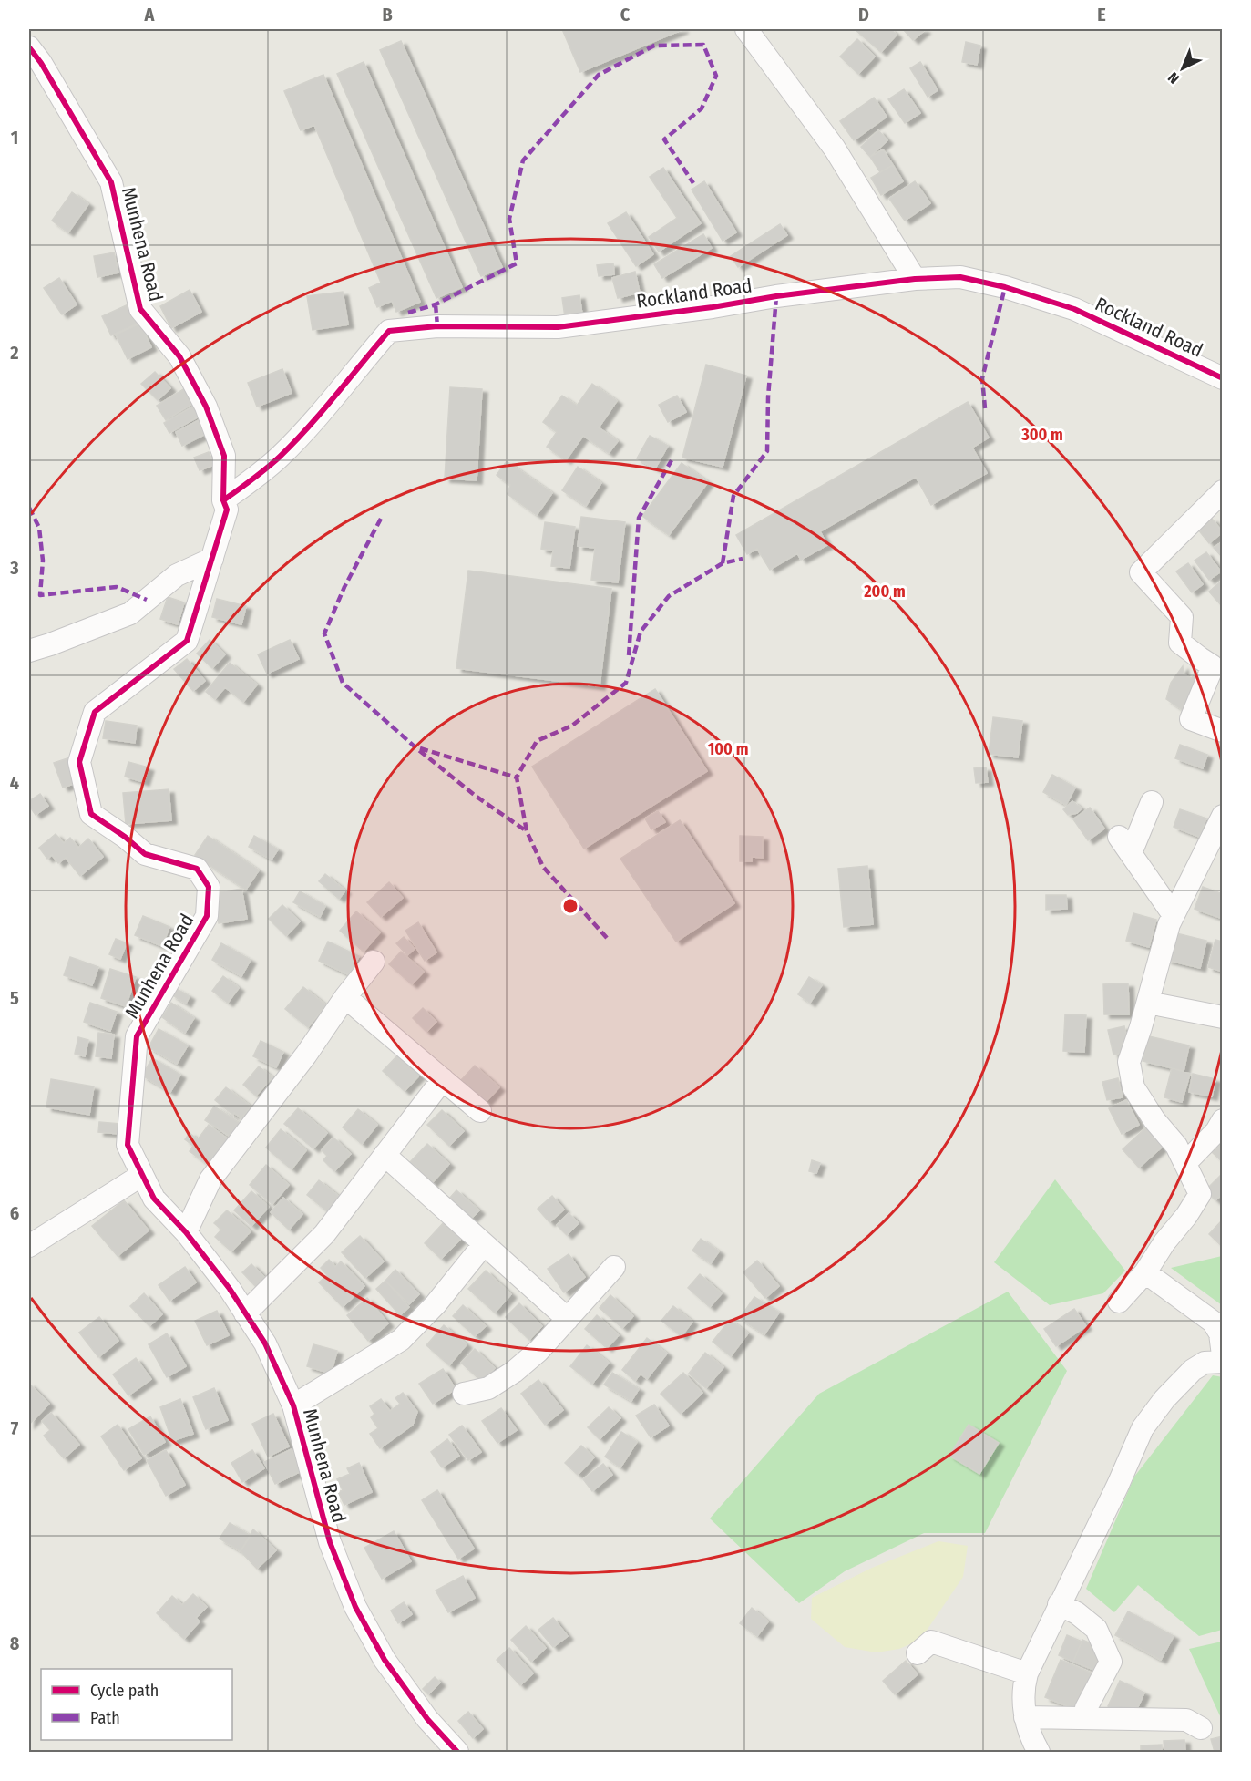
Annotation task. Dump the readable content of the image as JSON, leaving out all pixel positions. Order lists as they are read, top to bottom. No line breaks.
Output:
{"streets":{"street":["Munhena Road","Rockland Road"]},"crossings":[["Munhena Road","Rockland Road"]],"legend":["Cycle path","Path"],"north":"bottom left","grid":{"columns":["A","B","C","D","E"],"rows":["1","2","3","4","5","6","7","8"]},"rings":["300 m","200 m","100 m"]}
